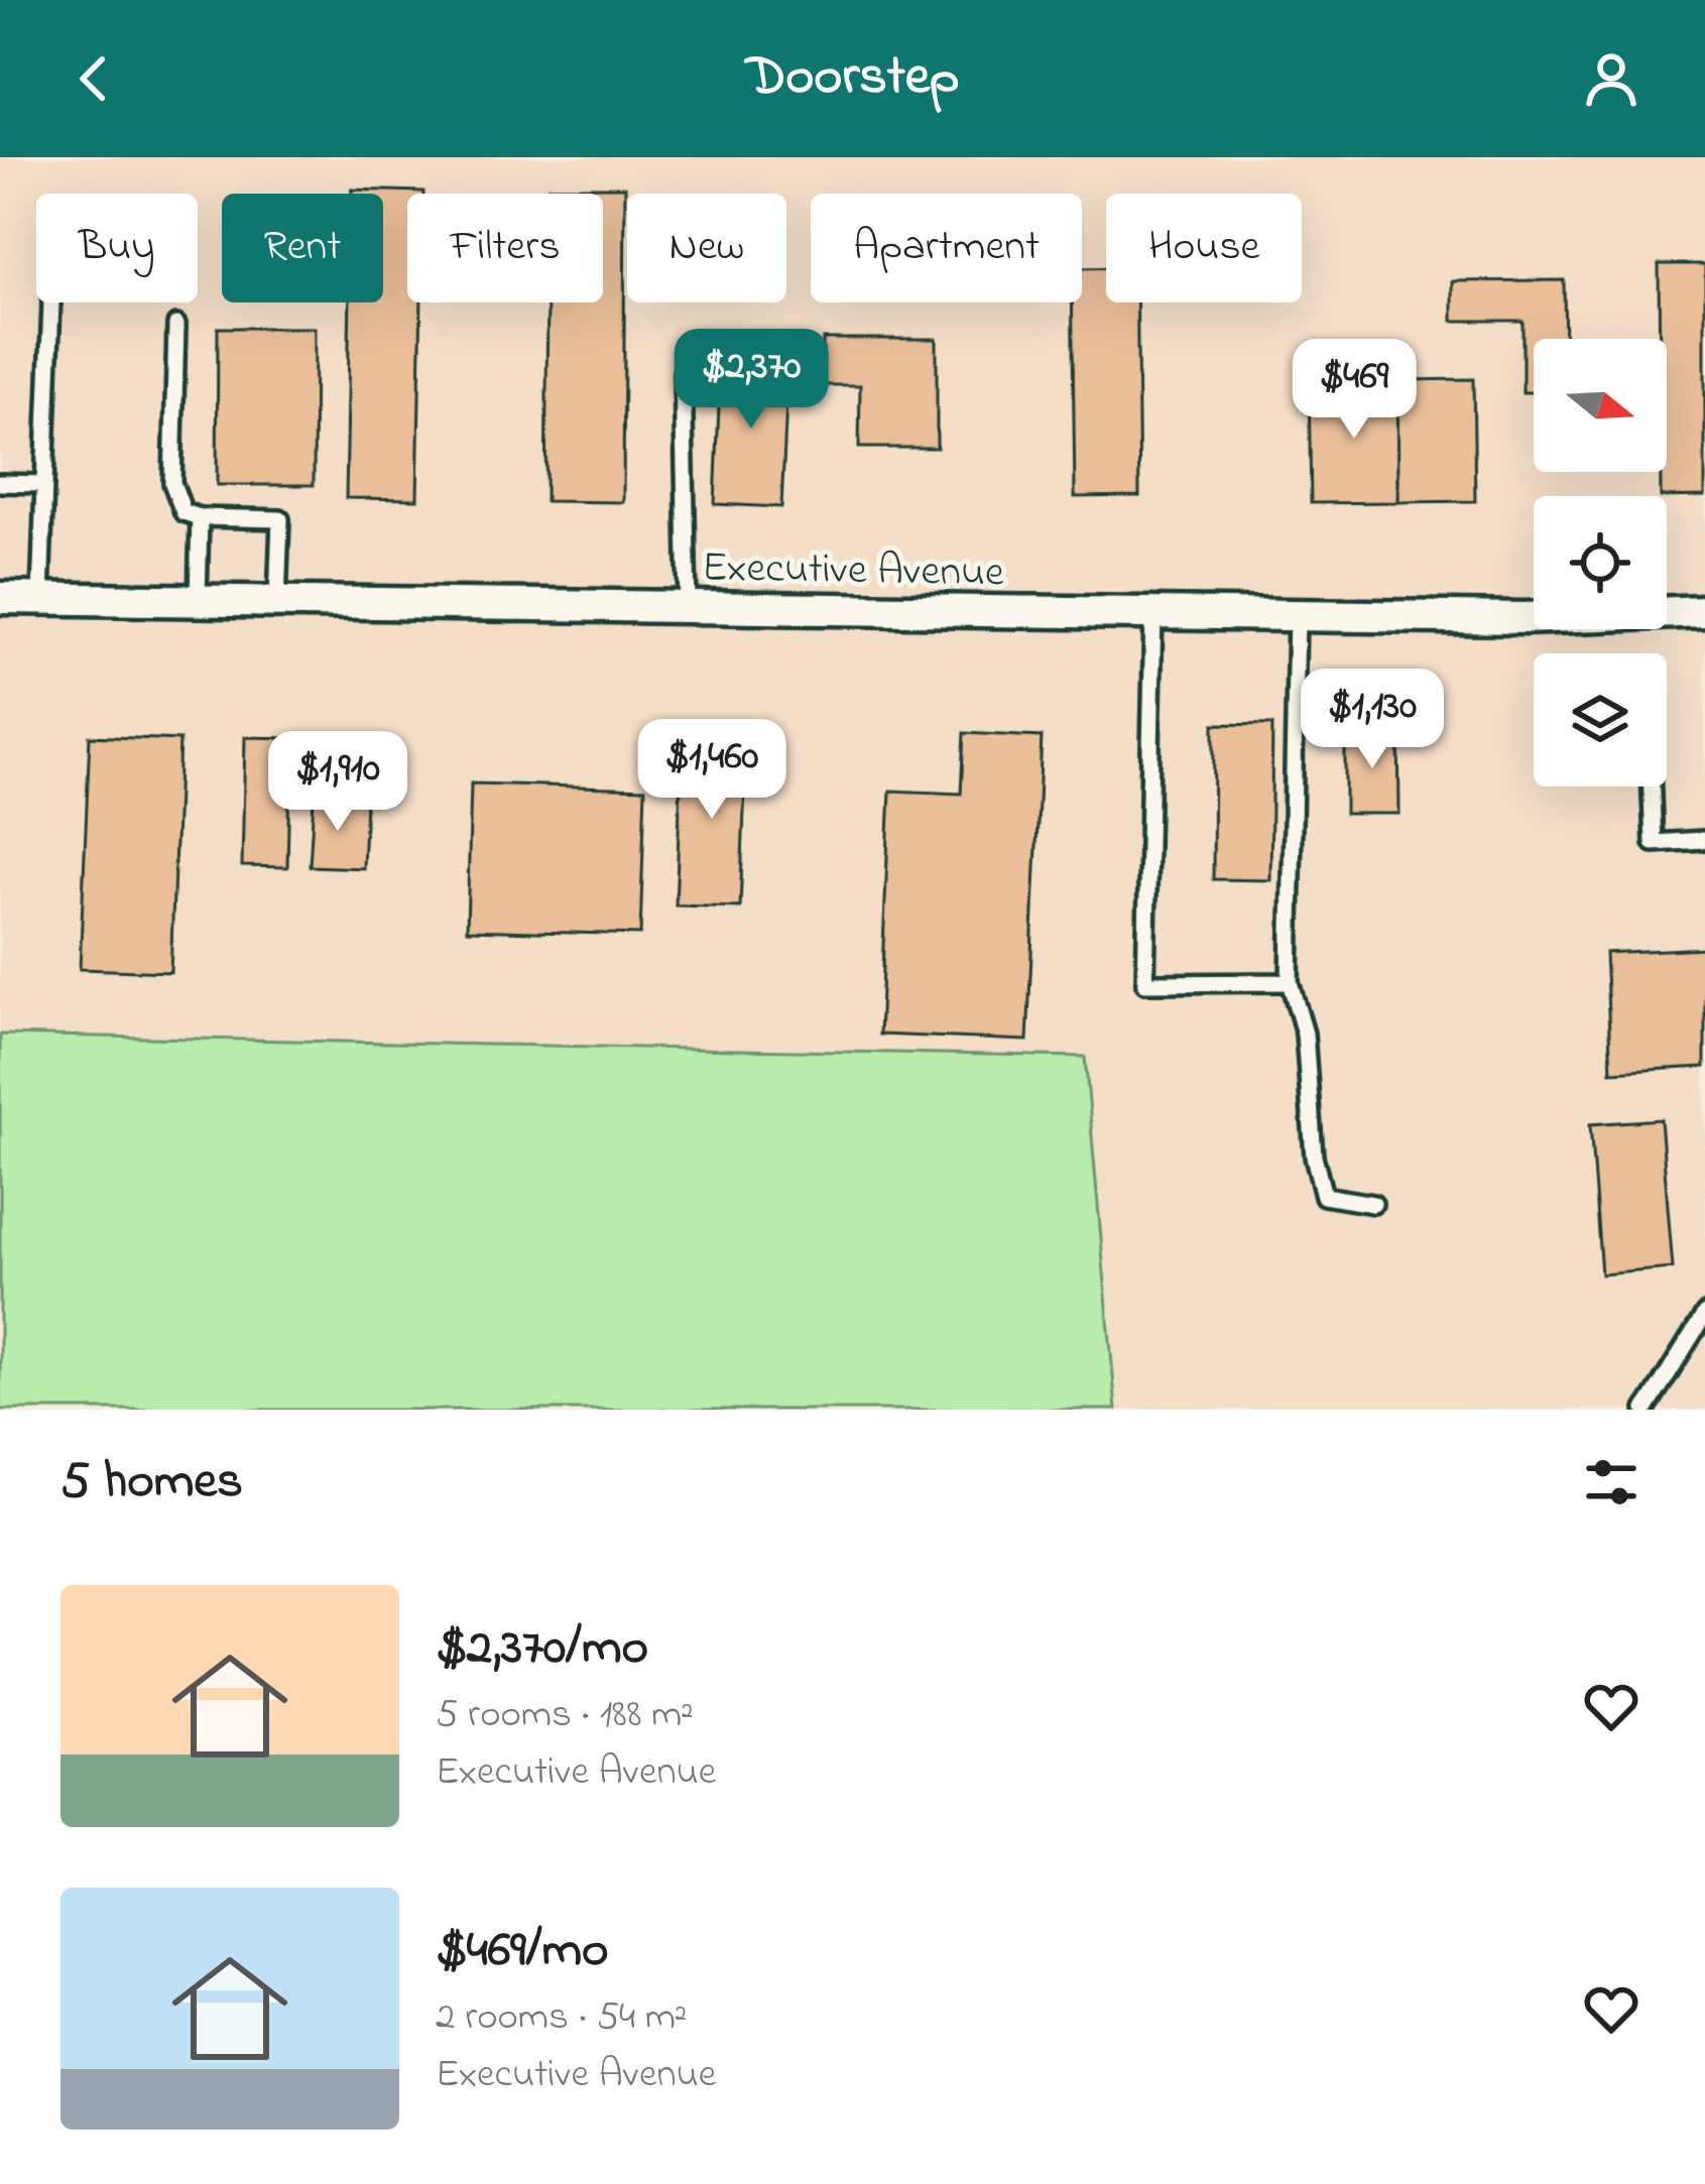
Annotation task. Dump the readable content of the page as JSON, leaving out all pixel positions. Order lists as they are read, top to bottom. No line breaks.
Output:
{"streets":{"street":["Executive Avenue"]},"north":"right","page":{"header":"Doorstep","chip":["Buy","Rent","Filters","New","Apartment","House"],"price":["$2,370","$469","$1,130","$1,460","$1,910"],"heading":"5 homes","list":[{"name":"$2,370/mo","note":"5 rooms · 188 m² · Executive Avenue"},{"name":"$469/mo","note":"2 rooms · 54 m² · Executive Avenue"}]}}
